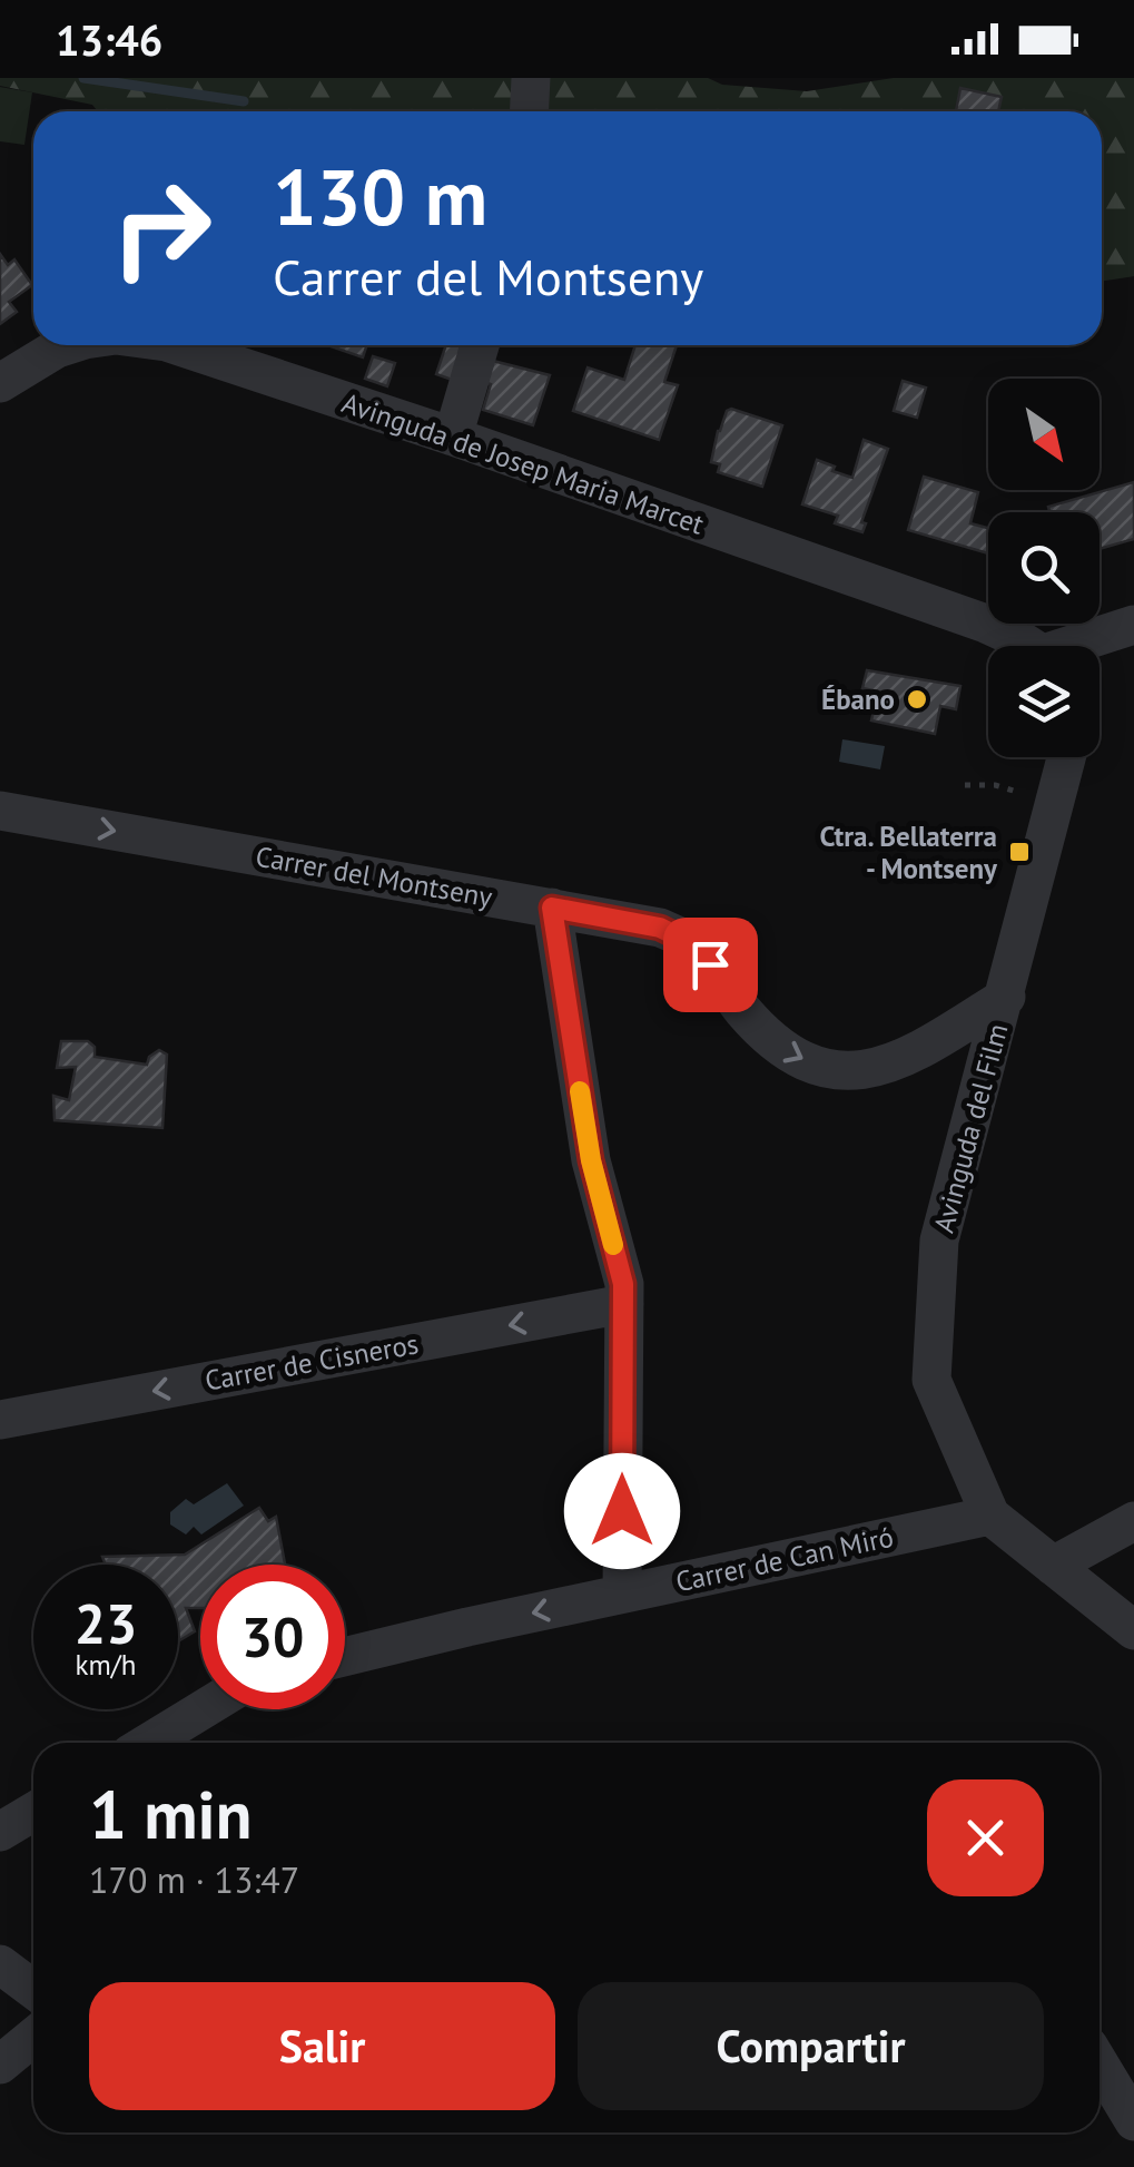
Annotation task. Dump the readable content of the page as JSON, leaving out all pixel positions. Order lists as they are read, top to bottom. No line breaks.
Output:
{"streets":{"street":["Avinguda de Josep Maria Marcet","Carrer del Montseny","Avinguda del Film","Carrer de Cisneros","Carrer de Can Miró"]},"crossings":[["Carrer del Montseny","Avinguda del Film"],["Avinguda del Film","Carrer de Can Miró"]],"one_way":["Carrer del Montseny","Carrer de Cisneros","Carrer de Can Miró"],"places":{"other":["Ébano"],"transit":["Ctra. Bellaterra - Montseny"]},"north":"bottom right","page":{"status":"13:46","turn":["130 m","Carrer del Montseny"],"speed":"23 km/h","limit":"30","heading":["1 min","170 m · 13:47"],"buttons":["Salir","Compartir"]}}
